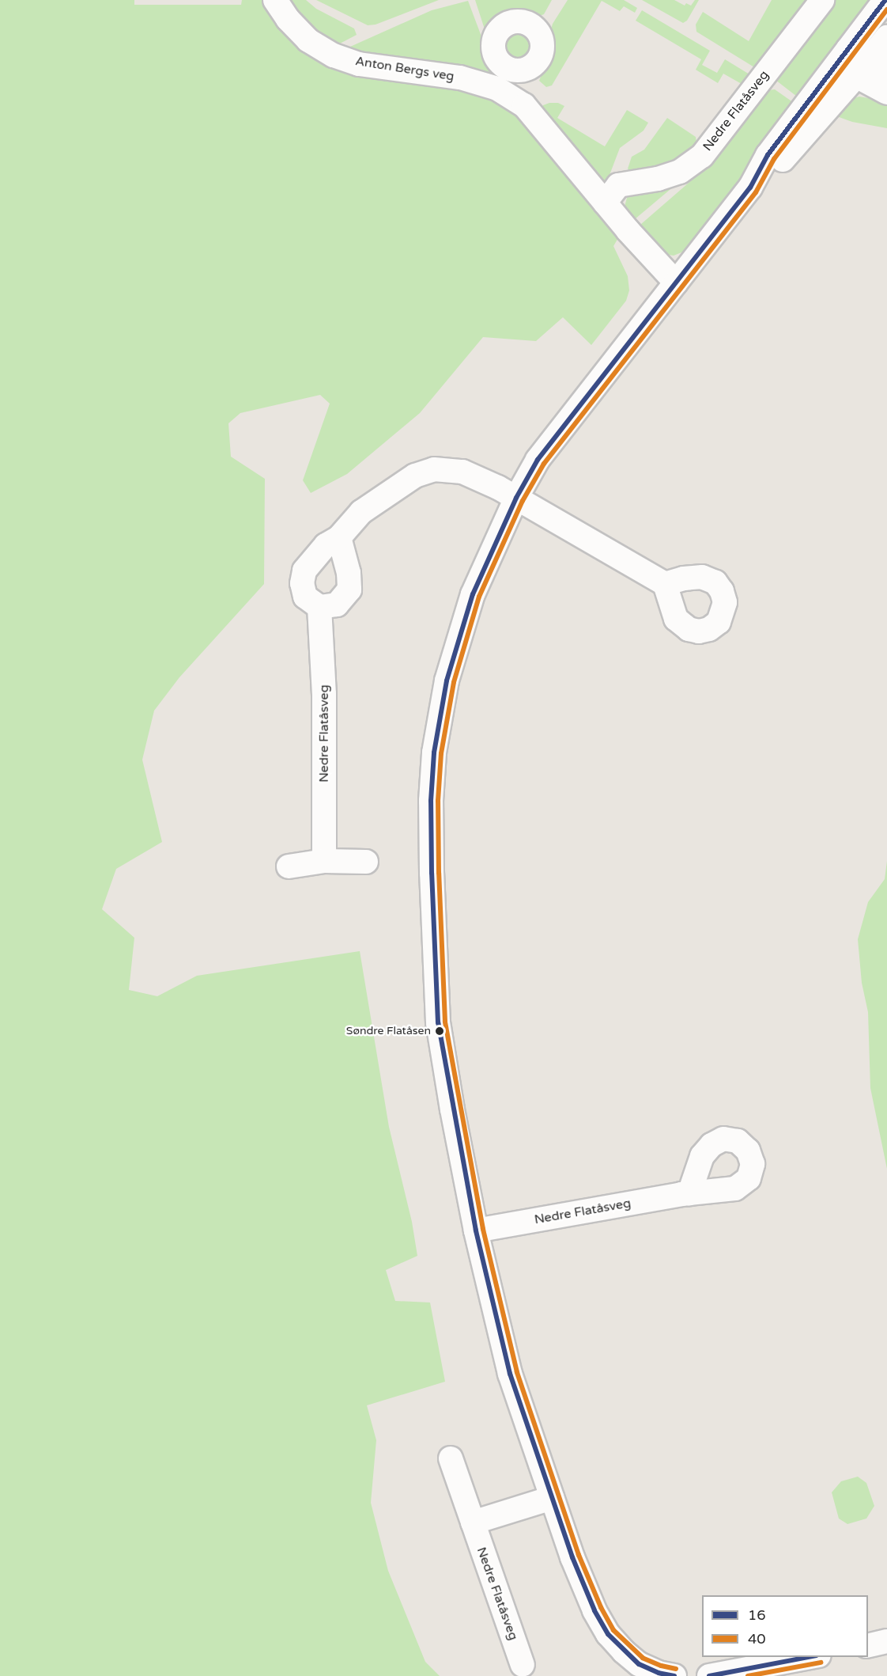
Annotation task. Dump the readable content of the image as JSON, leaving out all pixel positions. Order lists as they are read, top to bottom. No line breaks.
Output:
{"streets":{"street":["Anton Bergs veg","Nedre Flatåsveg"]},"places":["Søndre Flatåsen"],"lines":["transit line 16","transit line 40"],"legend":["16","40"]}
